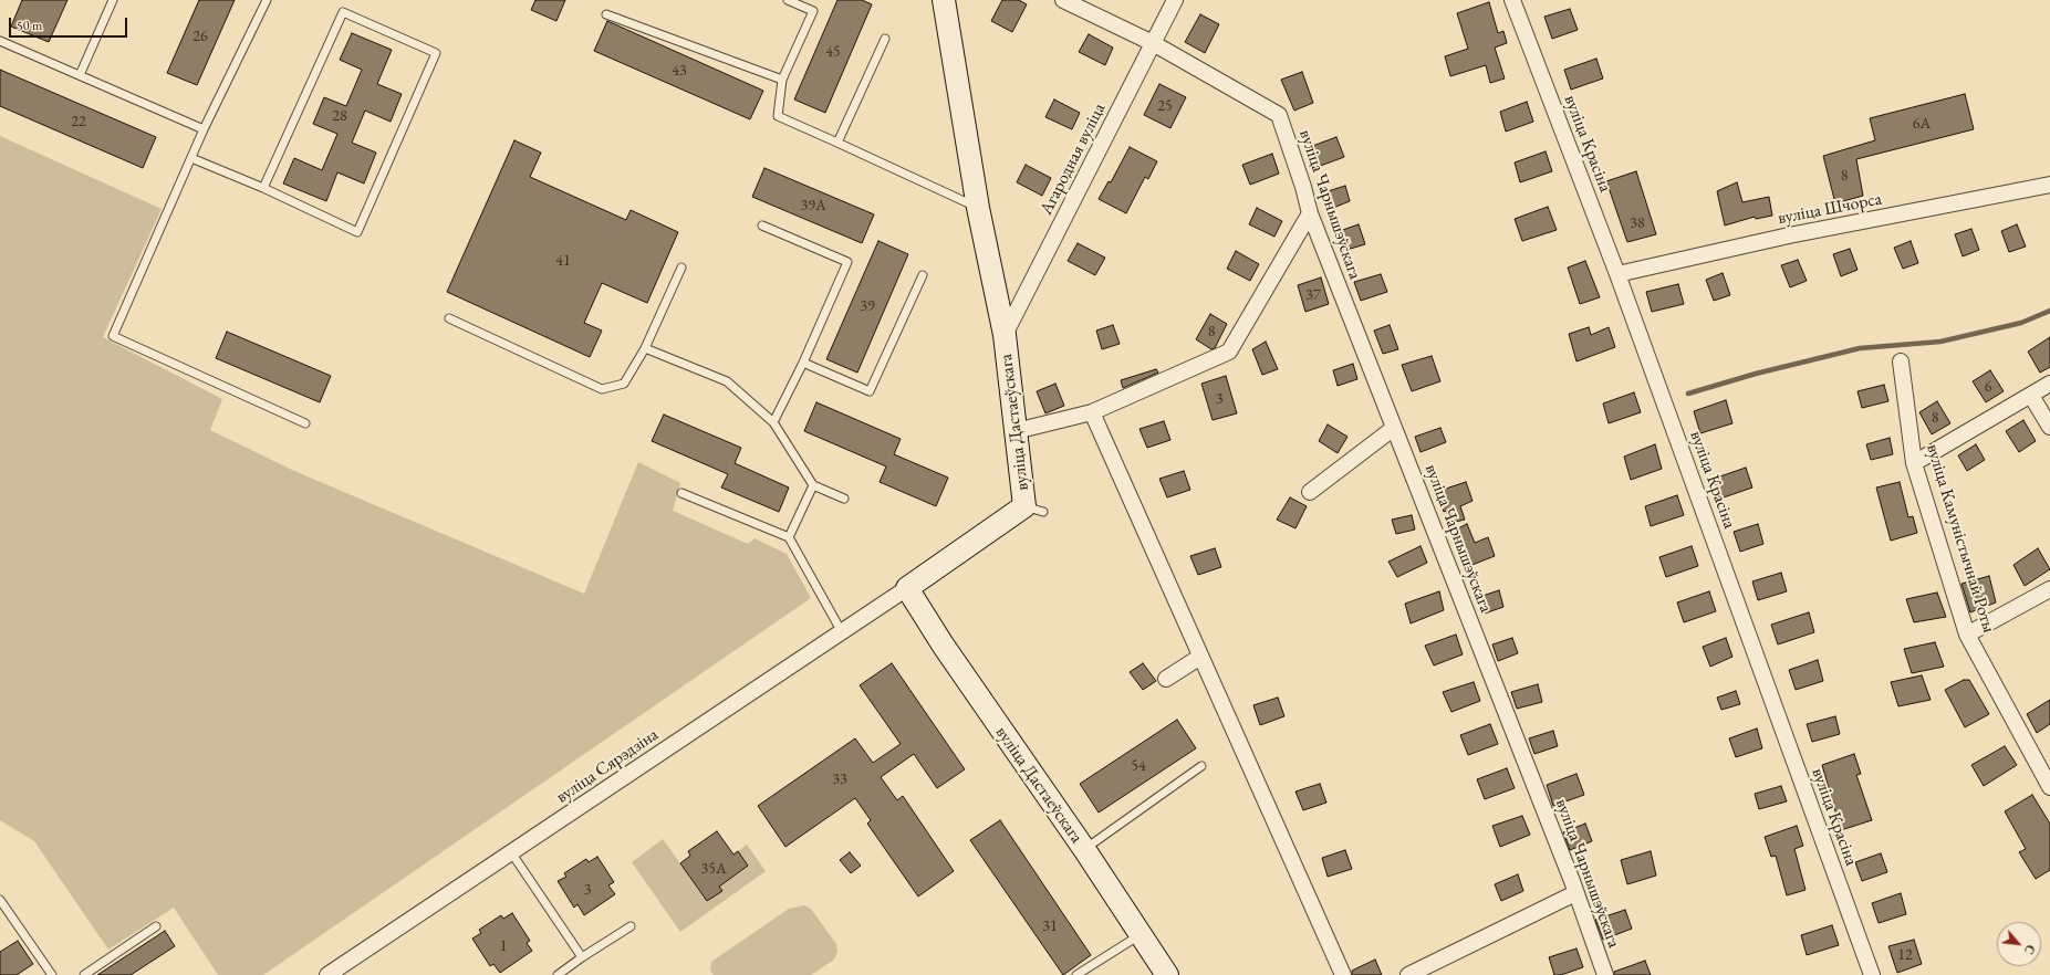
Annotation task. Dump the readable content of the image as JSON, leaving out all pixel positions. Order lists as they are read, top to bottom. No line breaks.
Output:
{"streets":{"street":["вуліца Красіна","Агародная вуліца","вуліца Чарнышэўскага","вуліца Шчорса","вуліца Дастаеўскага","вуліца Камуністычнай Роты","вуліца Сярэдзіна"]},"crossings":[["вуліца Красіна","вуліца Шчорса"],["Агародная вуліца","вуліца Чарнышэўскага"],["Агародная вуліца","вуліца Дастаеўскага"],["вуліца Дастаеўскага","вуліца Сярэдзіна"]],"house_numbers":["26","45","43","25","28","22","6А","8","39А","38","41","37","39","8","6","3","8","54","33","35А","3","31","1","12"],"scale_bar":"50 m","north":"bottom right"}
